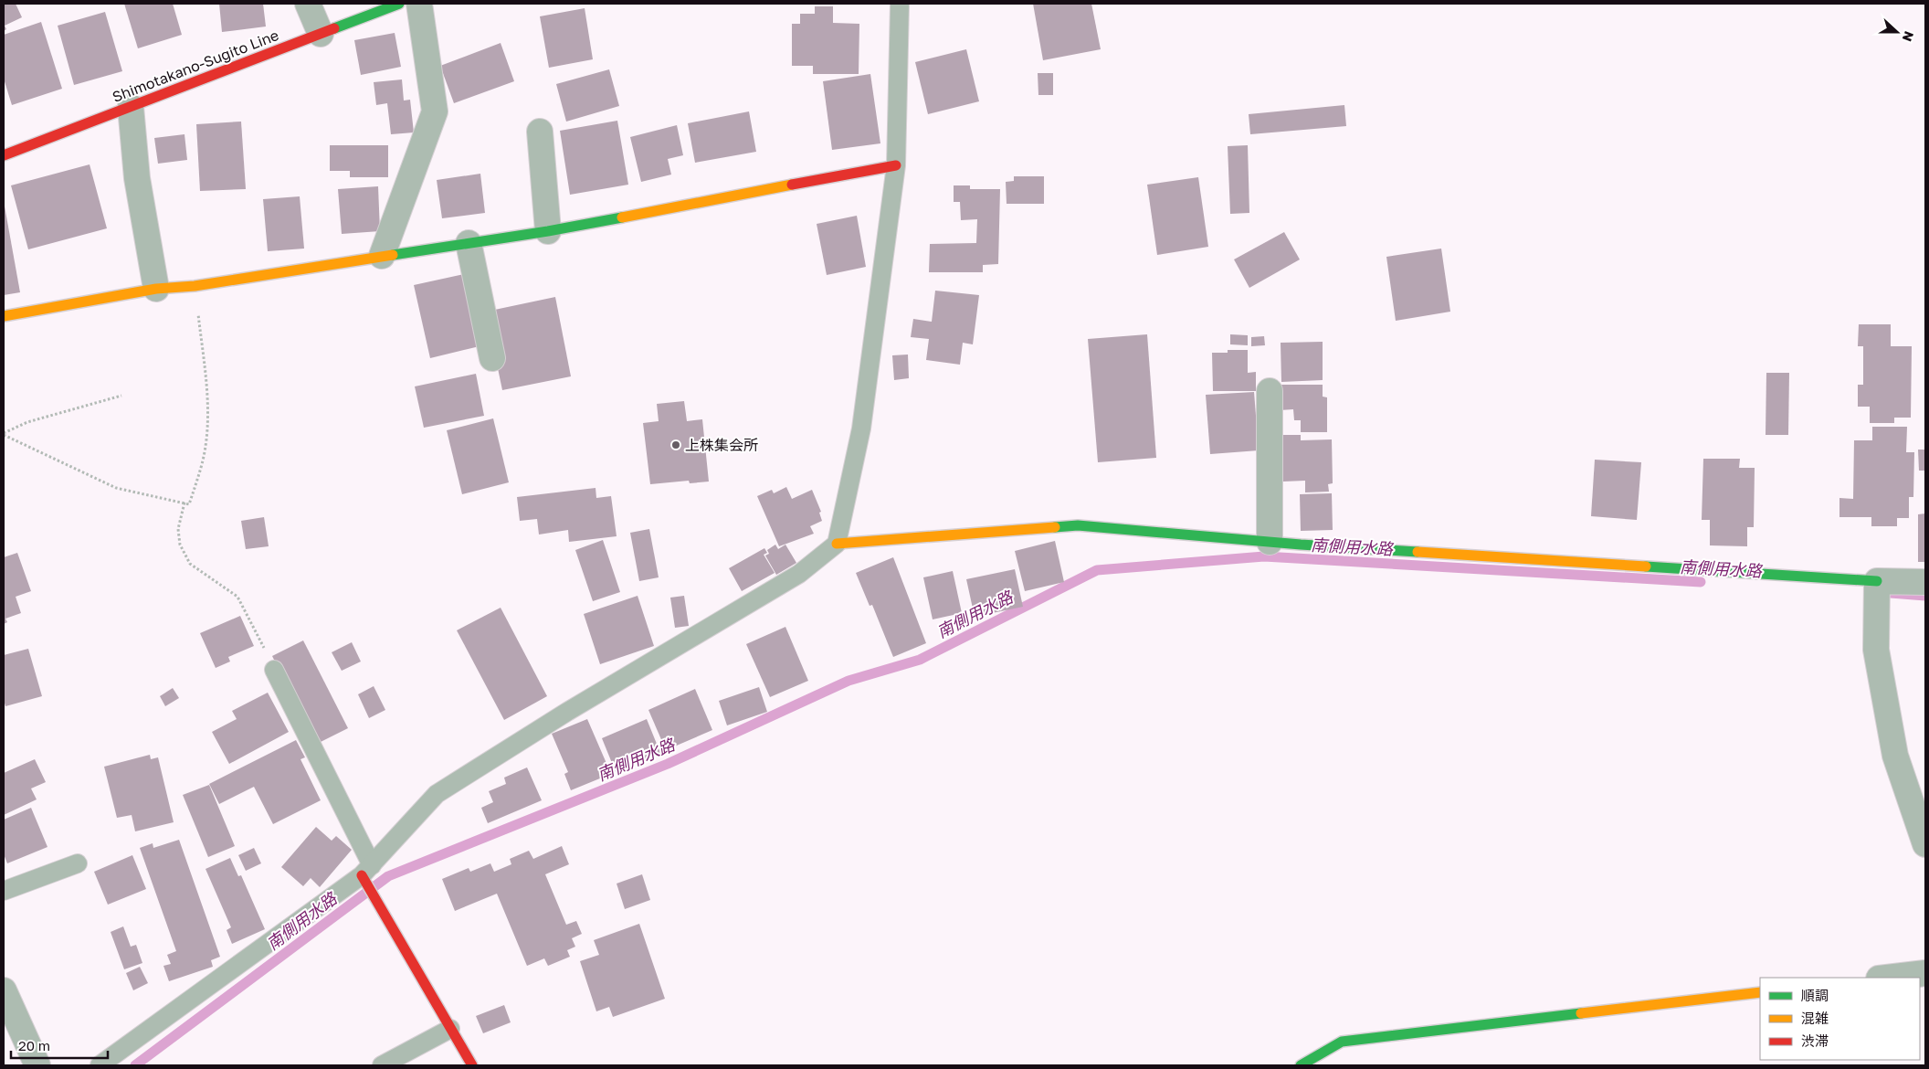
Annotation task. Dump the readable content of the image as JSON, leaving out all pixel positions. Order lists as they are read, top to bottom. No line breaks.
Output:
{"streets":{"street":["Shimotakano-Sugito Line"]},"water":["南側用水路"],"places":["上株集会所"],"legend":["順調","混雑","渋滞"],"scale_bar":"20 m","north":"right"}
